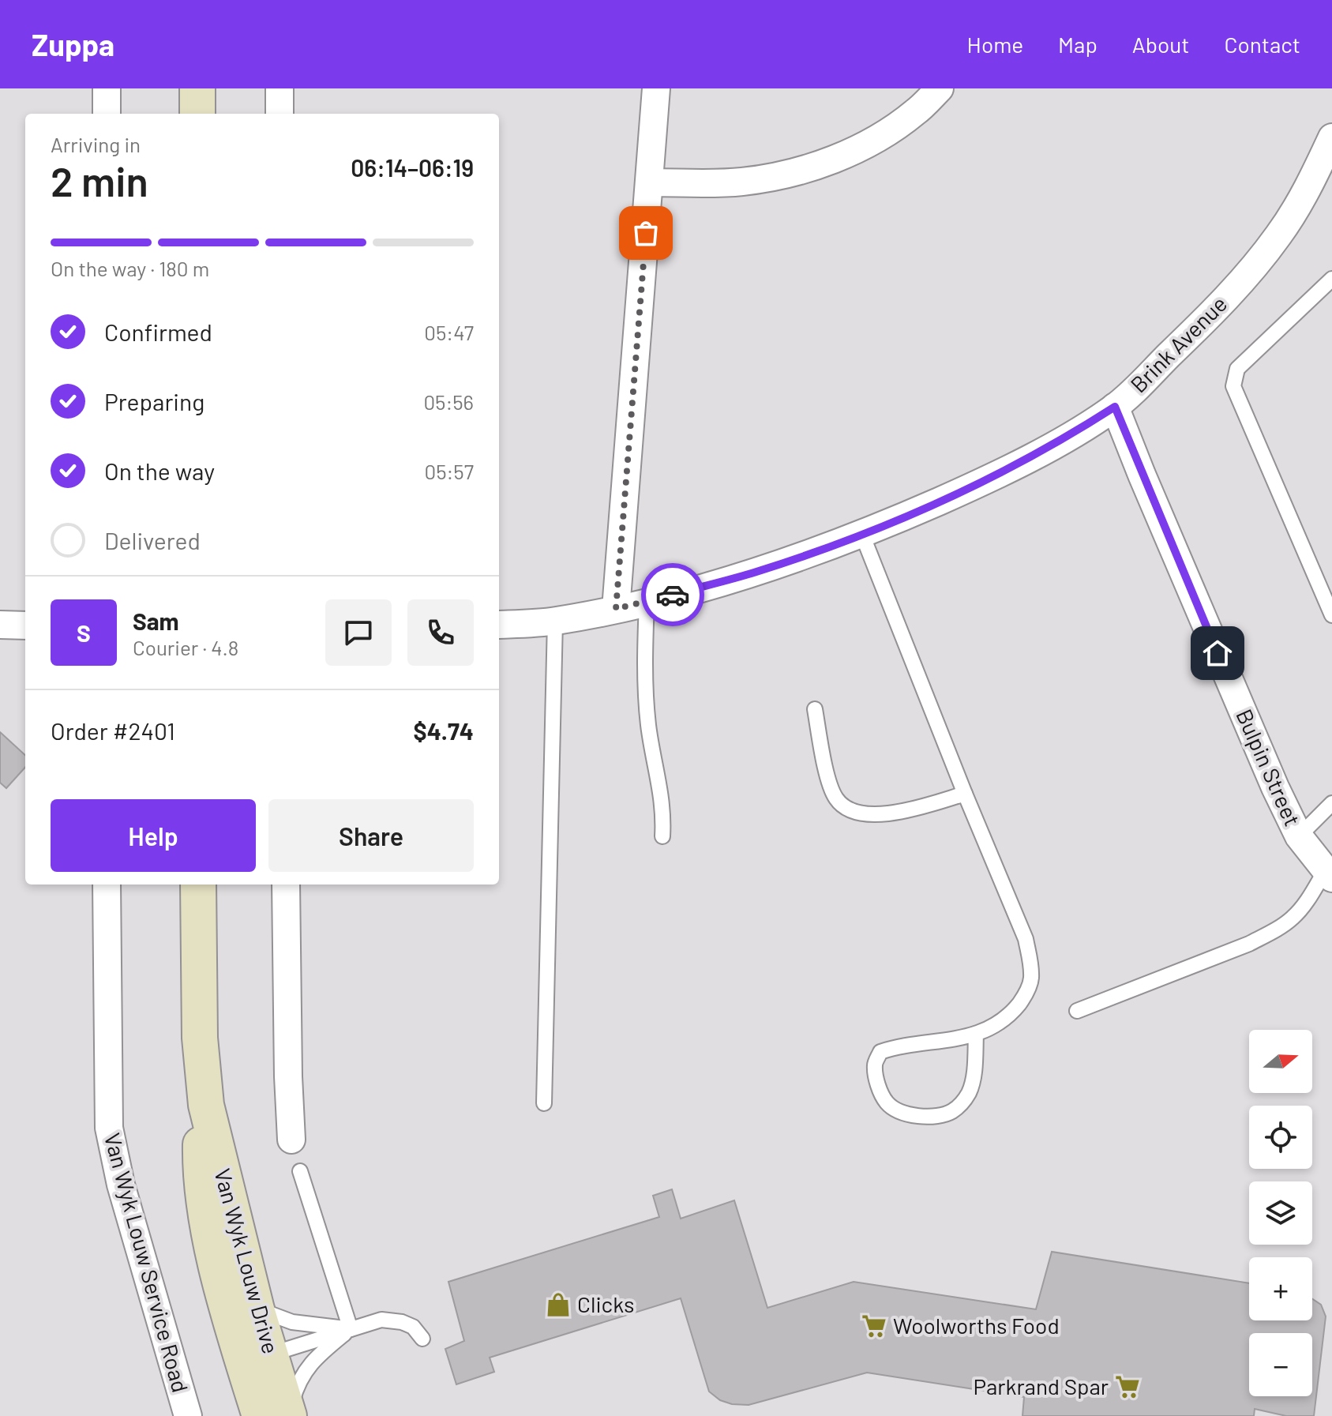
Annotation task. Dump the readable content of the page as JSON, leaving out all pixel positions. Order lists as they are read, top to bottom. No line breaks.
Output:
{"streets":{"street":["Brink Avenue","Bulpin Street","Van Wyk Louw Drive","Van Wyk Louw Service Road"]},"crossings":[["Brink Avenue","Bulpin Street"]],"places":{"shop":["Clicks"],"supermarket":["Woolworths Food","Parkrand Spar"]},"north":"right","page":{"header":"Zuppa","nav":["Home","Map","About","Contact"],"heading":["2 min","Arriving in","06:14–06:19"],"panel":["Sam","Courier · 4.8","Order #2401","$4.74"],"bar":"On the way · 180 m","list":[["Confirmed","05:47"],["Preparing","05:56"],["On the way","05:57"],"Delivered"],"round":"S","buttons":["Help","Share"],"map_buttons":["+","−"]}}
